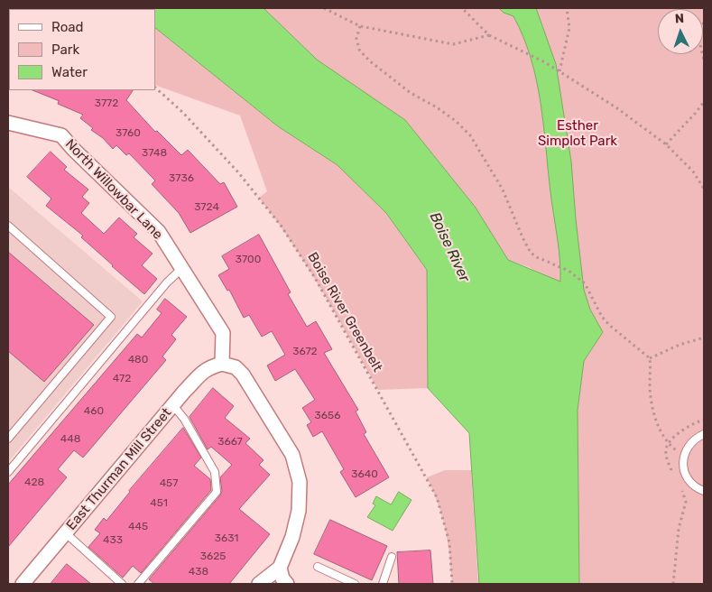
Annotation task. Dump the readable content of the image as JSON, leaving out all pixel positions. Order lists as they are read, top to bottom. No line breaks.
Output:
{"streets":{"street":["North Willowbar Lane","East Thurman Mill Street"],"path":["Boise River Greenbelt"]},"crossings":[["North Willowbar Lane","East Thurman Mill Street"]],"water":["Boise River"],"parks":["Esther Simplot Park"],"house_numbers":["3772","3760","3748","3736","3724","3700","3672","480","472","460","3656","448","3667","3640","428","457","451","445","3631","433","3625","438"],"legend":["Road","Park","Water"],"north":"top"}
